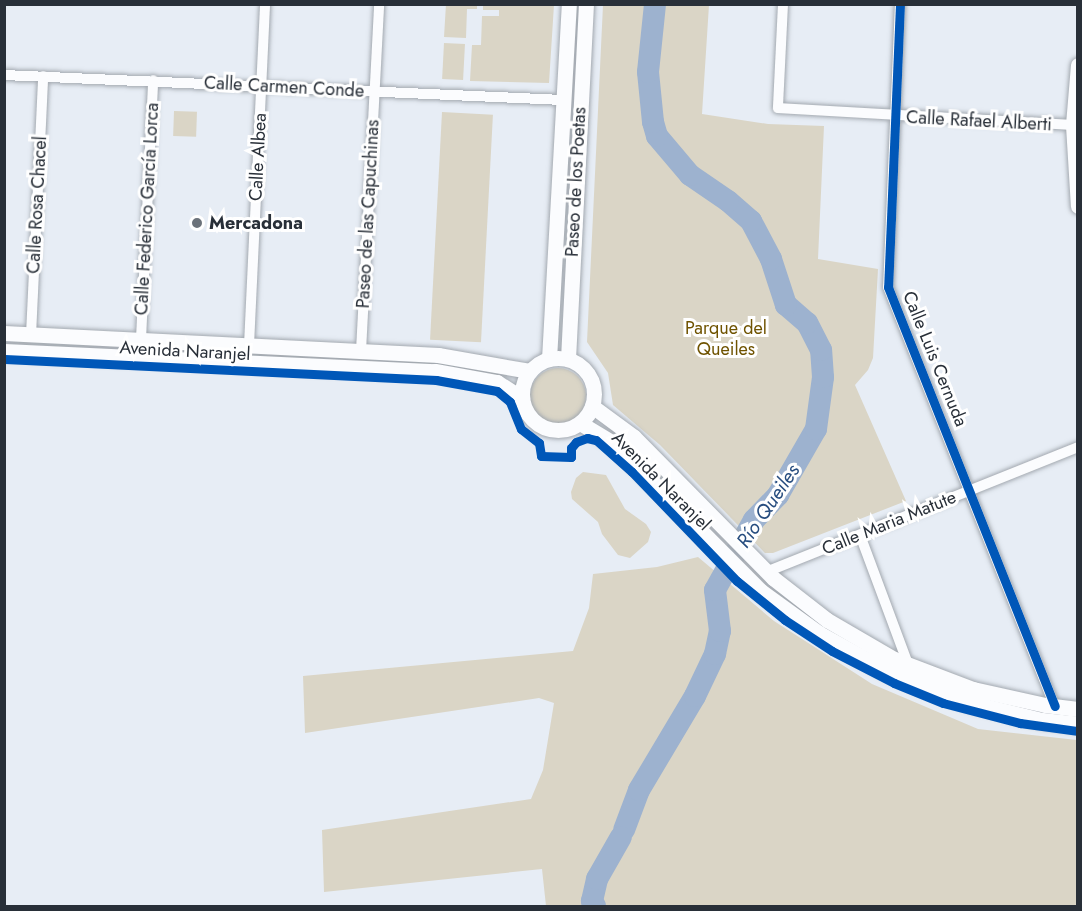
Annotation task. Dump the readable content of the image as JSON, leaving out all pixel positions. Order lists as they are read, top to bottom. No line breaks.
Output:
{"streets":{"street":["Calle Carmen Conde","Calle Rafael Alberti","Calle Albea","Paseo de los Poetas","Calle Rosa Chacel","Calle Federico García Lorca","Paseo de las Capuchinas","Avenida Naranjel","Calle Luis Cernuda","Calle Maria Matute"]},"crossings":[["Calle Carmen Conde","Calle Albea"],["Calle Carmen Conde","Paseo de los Poetas"],["Calle Carmen Conde","Calle Rosa Chacel"],["Calle Carmen Conde","Calle Federico García Lorca"],["Calle Carmen Conde","Paseo de las Capuchinas"],["Calle Rafael Alberti","Calle Luis Cernuda"],["Calle Albea","Avenida Naranjel"],["Paseo de los Poetas","Avenida Naranjel"],["Calle Rosa Chacel","Avenida Naranjel"],["Calle Federico García Lorca","Avenida Naranjel"],["Paseo de las Capuchinas","Avenida Naranjel"],["Avenida Naranjel","Calle Luis Cernuda"],["Avenida Naranjel","Calle Maria Matute"],["Calle Luis Cernuda","Calle Maria Matute"]],"water":["Río Queiles"],"parks":["Parque del Queiles"],"places":["Mercadona"]}
